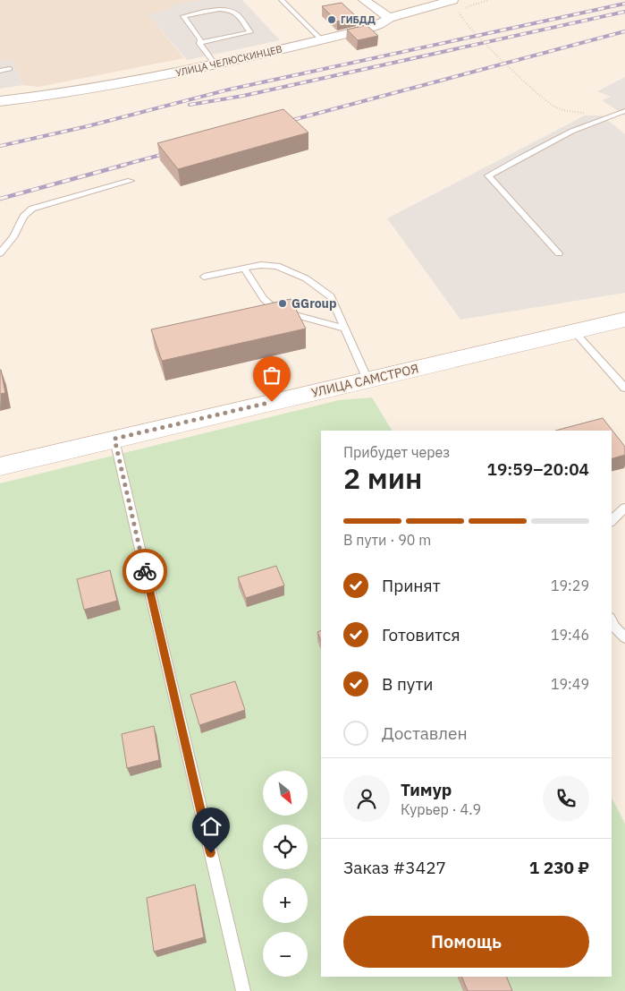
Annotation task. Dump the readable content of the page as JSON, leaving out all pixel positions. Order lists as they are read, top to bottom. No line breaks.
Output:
{"streets":{"street":["УЛИЦА ЧЕЛЮСКИНЦЕВ","УЛИЦА САМСТРОЯ"]},"places":["ГИБДД","GGroup"],"north":"bottom right","page":{"heading":["2 мин","Прибудет через","19:59–20:04"],"panel":["Тимур","Курьер · 4.9","Заказ #3427","1 230 ₽"],"bar":"В пути · 90 m","list":[["Принят","19:29"],["Готовится","19:46"],["В пути","19:49"],"Доставлен"],"map_buttons":["+","−"],"buttons":"Помощь"}}
